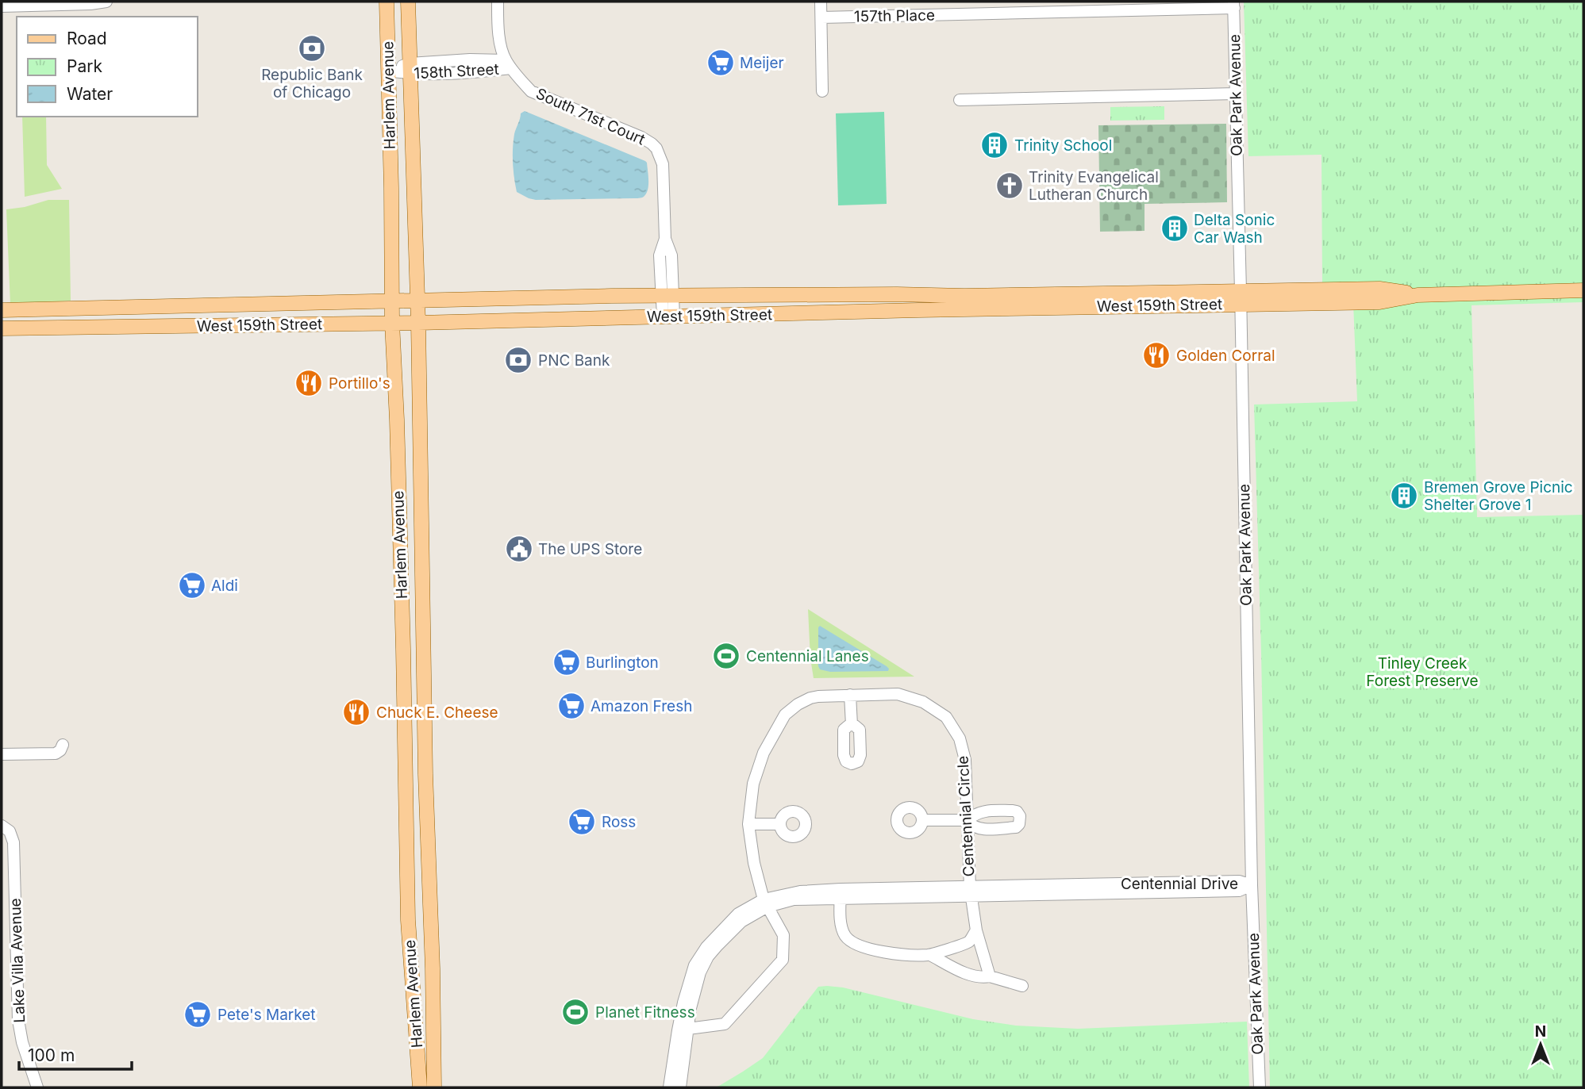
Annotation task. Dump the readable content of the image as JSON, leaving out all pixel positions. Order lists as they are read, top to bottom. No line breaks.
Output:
{"streets":{"main road":["Harlem Avenue","West 159th Street"],"street":["157th Place","158th Street","Oak Park Avenue","South 71st Court","Centennial Circle","Centennial Drive","Lake Villa Avenue"]},"crossings":[["157th Place","Oak Park Avenue"],["158th Street","Harlem Avenue"],["158th Street","South 71st Court"],["Harlem Avenue","West 159th Street"],["Oak Park Avenue","West 159th Street"],["Oak Park Avenue","Centennial Drive"],["South 71st Court","West 159th Street"],["Centennial Circle","Centennial Drive"]],"parks":["Tinley Creek Forest Preserve"],"places":{"bank":["Republic Bank of Chicago","PNC Bank"],"supermarket":["Meijer","Aldi","Burlington","Amazon Fresh","Ross","Pete's Market"],"building":["Trinity School","Delta Sonic Car Wash","Bremen Grove Picnic Shelter Grove 1"],"church":["Trinity Evangelical Lutheran Church"],"restaurant":["Golden Corral","Portillo's","Chuck E. Cheese"],"public building":["The UPS Store"],"sports":["Centennial Lanes","Planet Fitness"]},"legend":["Road","Park","Water"],"scale_bar":"100 m","north":"top"}
